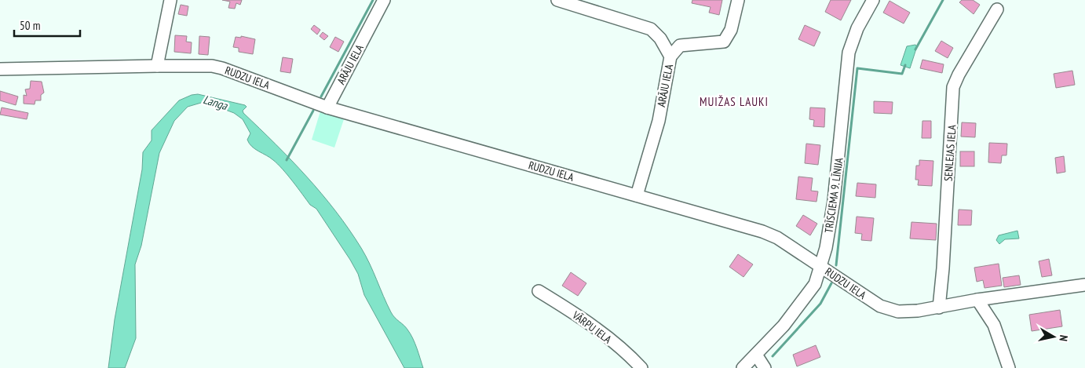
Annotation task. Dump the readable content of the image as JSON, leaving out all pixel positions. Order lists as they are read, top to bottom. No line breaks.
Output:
{"streets":{"street":["ARĀJU IELA","RUDZU IELA","SENLEJAS IELA","TRĪSCIEMA 9. LĪNIJA","VĀRPU IELA"]},"crossings":[["ARĀJU IELA","RUDZU IELA"],["RUDZU IELA","SENLEJAS IELA"],["RUDZU IELA","TRĪSCIEMA 9. LĪNIJA"]],"districts":["MUIŽAS LAUKI"],"water":["Langa"],"scale_bar":"50 m","north":"right"}
